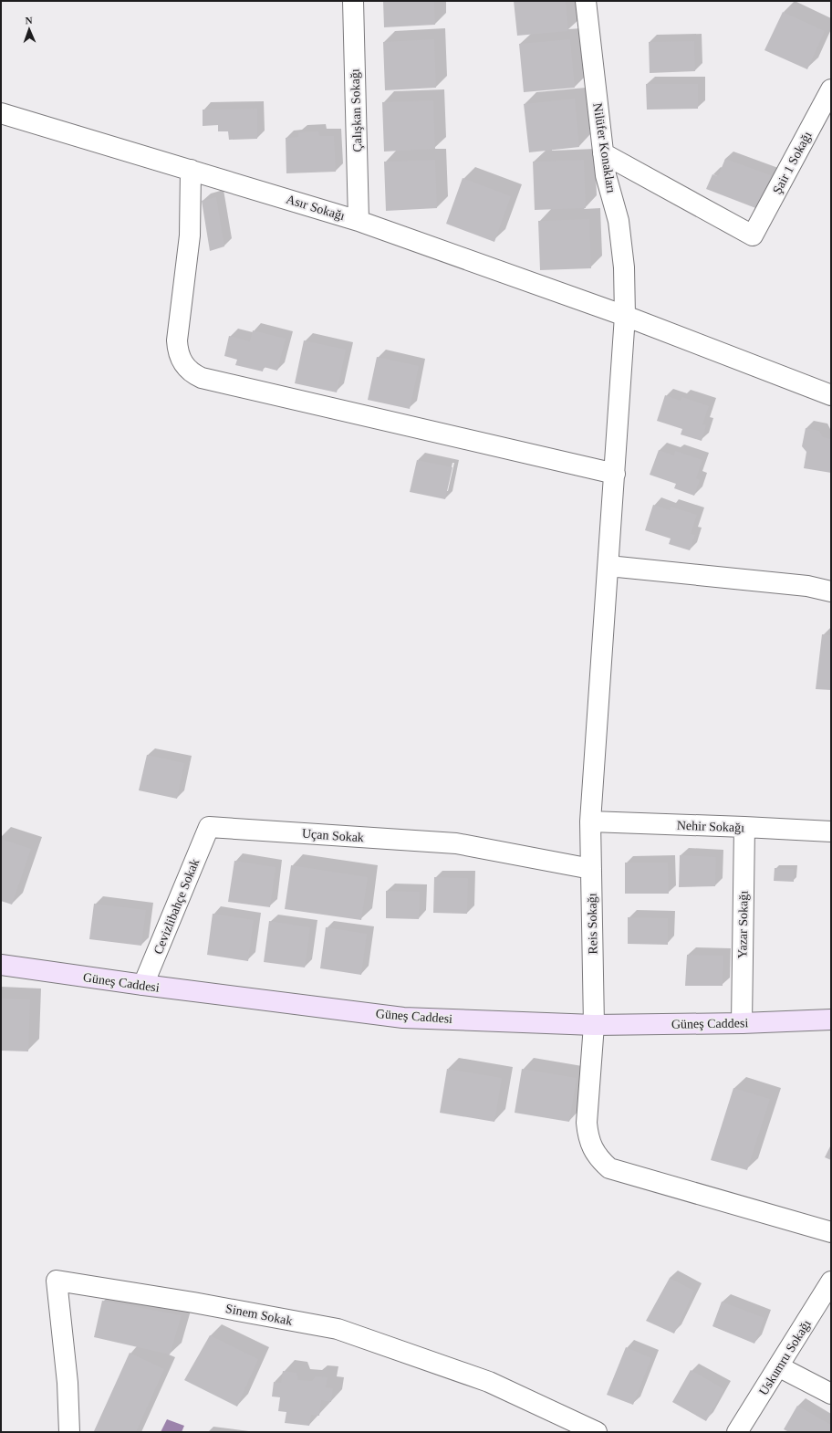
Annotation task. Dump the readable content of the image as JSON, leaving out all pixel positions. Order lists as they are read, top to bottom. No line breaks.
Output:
{"streets":{"main road":["Güneş Caddesi"],"street":["Çalışkan Sokağı","Nilüfer Konakları","Şair 1 Sokağı","Asır Sokağı","Nehir Sokağı","Uçan Sokak","Cevizlibahçe Sokak","Reis Sokağı","Yazar Sokağı","Sinem Sokak","Uskumru Sokağı"]},"crossings":[["Çalışkan Sokağı","Asır Sokağı"],["Nilüfer Konakları","Şair 1 Sokağı"],["Nilüfer Konakları","Asır Sokağı"],["Nilüfer Konakları","Reis Sokağı"],["Nehir Sokağı","Reis Sokağı"],["Nehir Sokağı","Yazar Sokağı"],["Uçan Sokak","Cevizlibahçe Sokak"],["Uçan Sokak","Reis Sokağı"],["Cevizlibahçe Sokak","Güneş Caddesi"],["Reis Sokağı","Güneş Caddesi"],["Yazar Sokağı","Güneş Caddesi"]],"north":"top"}
